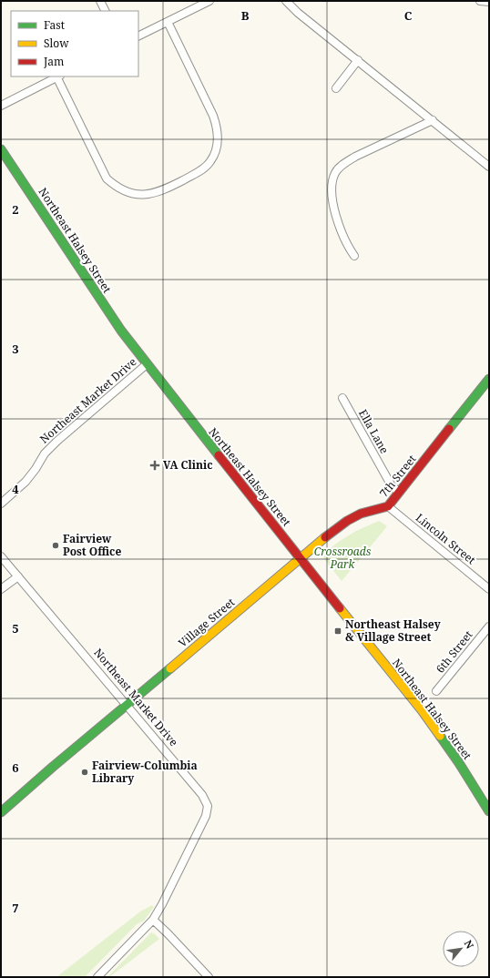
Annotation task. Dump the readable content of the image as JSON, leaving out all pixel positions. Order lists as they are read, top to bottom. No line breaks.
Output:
{"streets":{"main road":["Northeast Halsey Street","7th Street","Village Street"],"street":["Northeast Market Drive","Ella Lane","Lincoln Street","6th Street"]},"crossings":[["Northeast Halsey Street","Northeast Market Drive"],["Northeast Halsey Street","7th Street"],["Northeast Halsey Street","Village Street"],["Northeast Market Drive","Village Street"],["Ella Lane","7th Street"],["7th Street","Lincoln Street"],["7th Street","Village Street"]],"parks":["Crossroads Park"],"places":{"health":["VA Clinic"],"other":["Fairview Post Office","Fairview-Columbia Library"],"transit":["Northeast Halsey & Village Street"]},"legend":["Fast","Slow","Jam"],"north":"top right","grid":{"columns":["B","C"],"rows":["2","3","4","5","6","7"]}}
